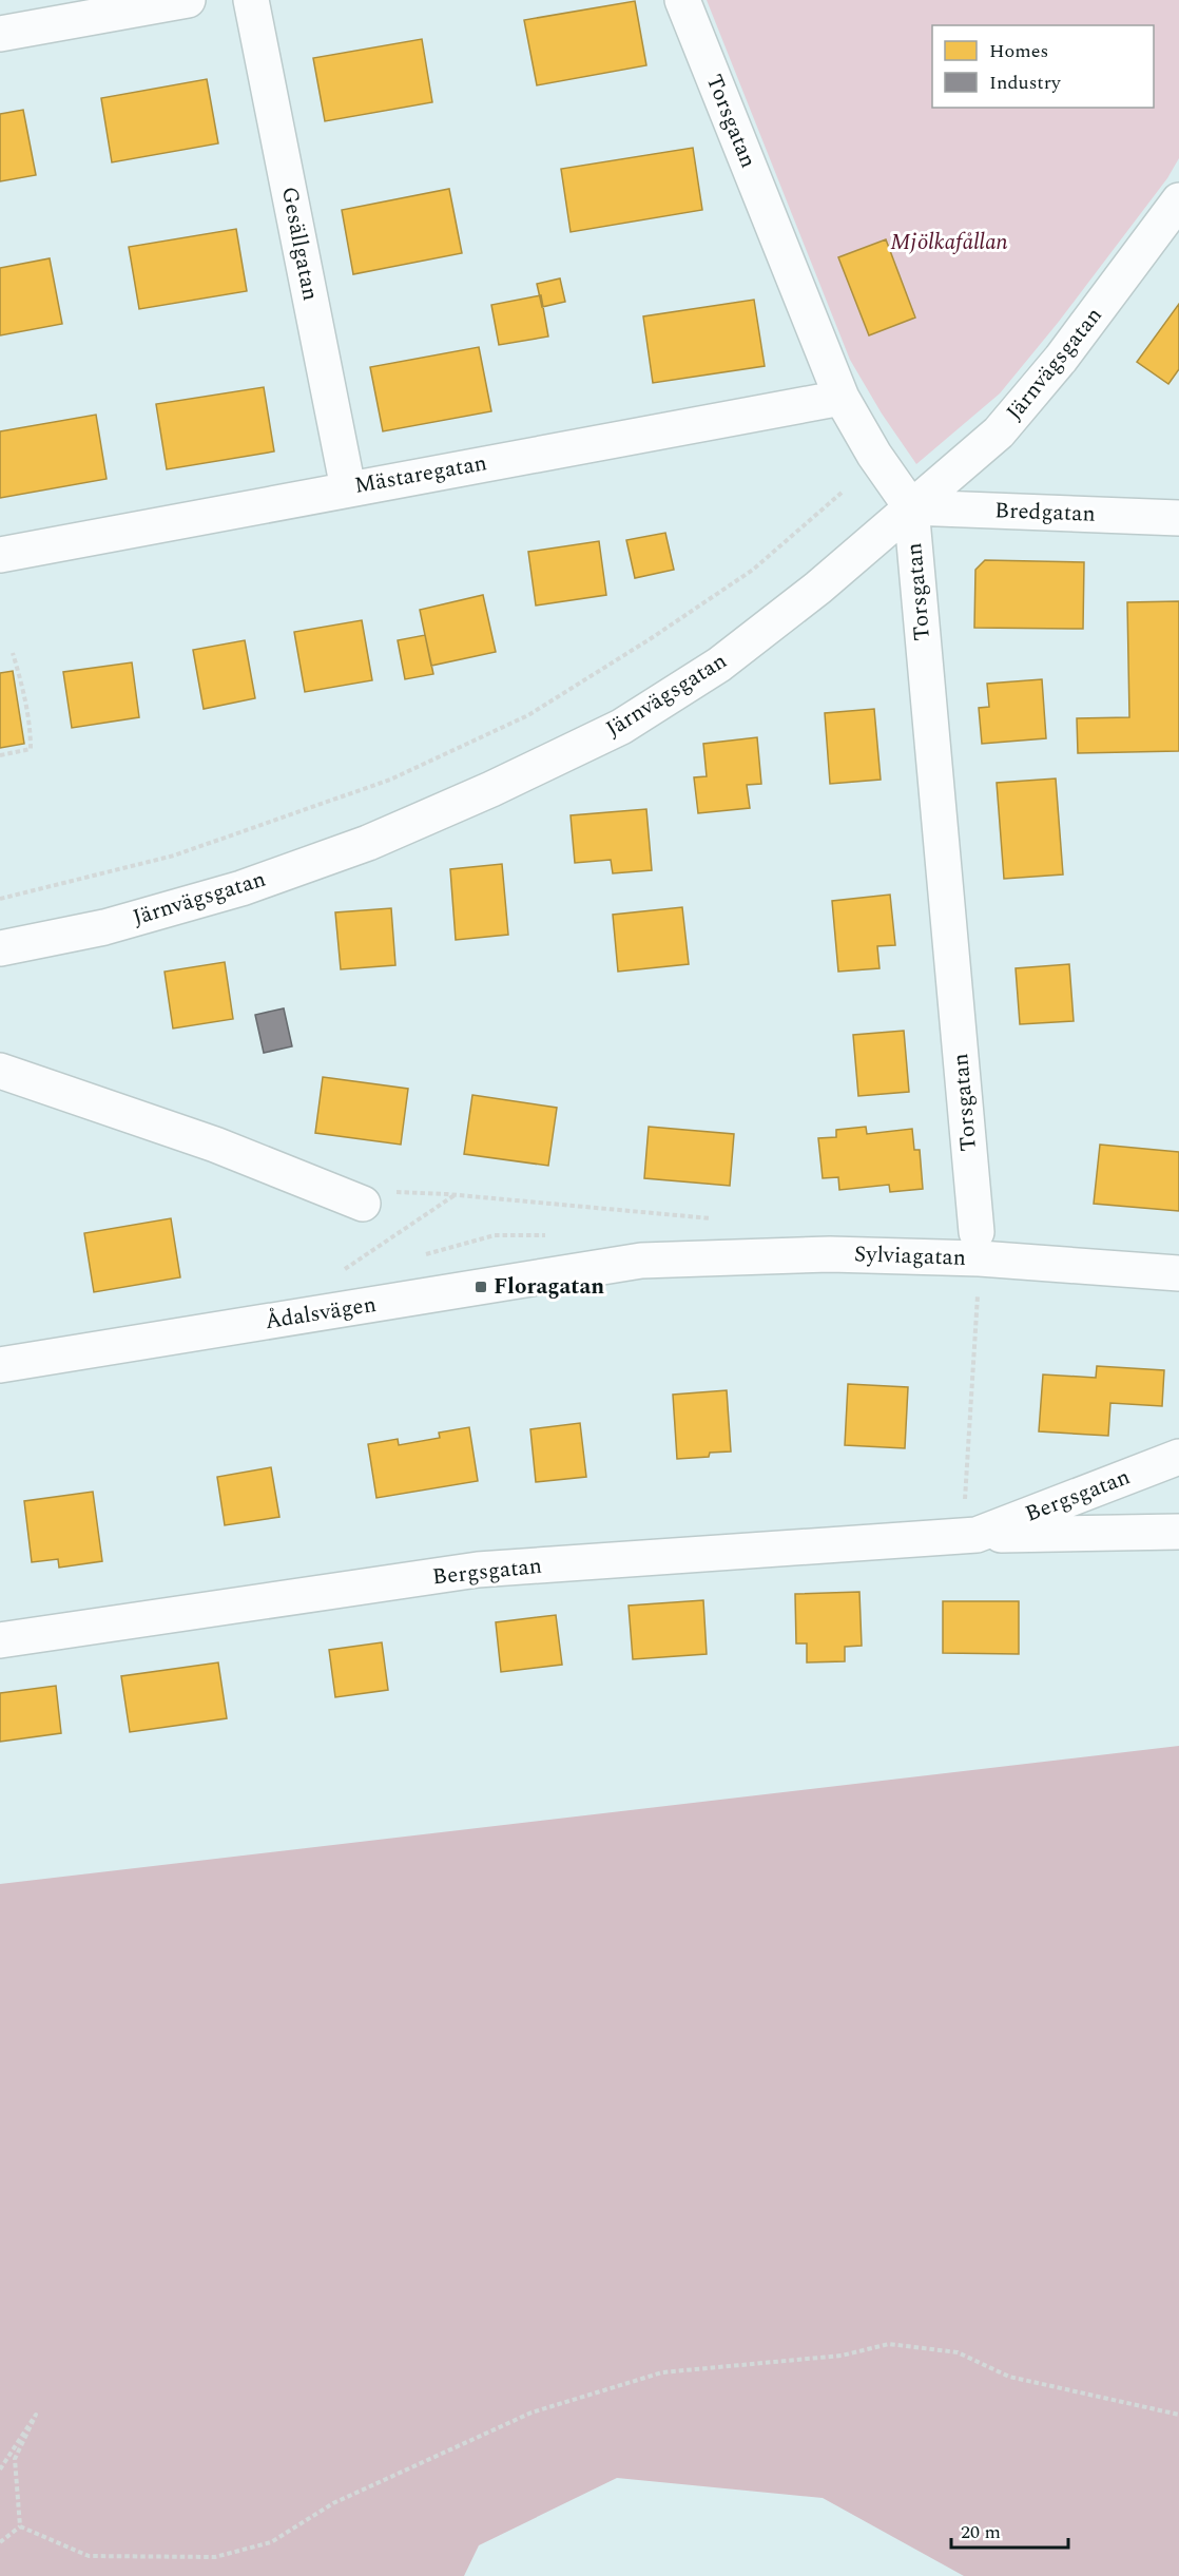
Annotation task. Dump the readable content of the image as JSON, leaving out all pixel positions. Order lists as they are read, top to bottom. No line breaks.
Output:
{"streets":{"street":["Torsgatan","Gesällgatan","Järnvägsgatan","Mästaregatan","Bredgatan","Sylviagatan","Ådalsvägen","Bergsgatan"]},"crossings":[["Torsgatan","Järnvägsgatan"],["Torsgatan","Mästaregatan"],["Torsgatan","Bredgatan"],["Torsgatan","Sylviagatan"],["Gesällgatan","Mästaregatan"],["Järnvägsgatan","Bredgatan"],["Sylviagatan","Ådalsvägen"]],"parks":["Mjölkafållan"],"places":{"transit":["Floragatan"]},"legend":["Homes","Industry"],"scale_bar":"20 m"}
